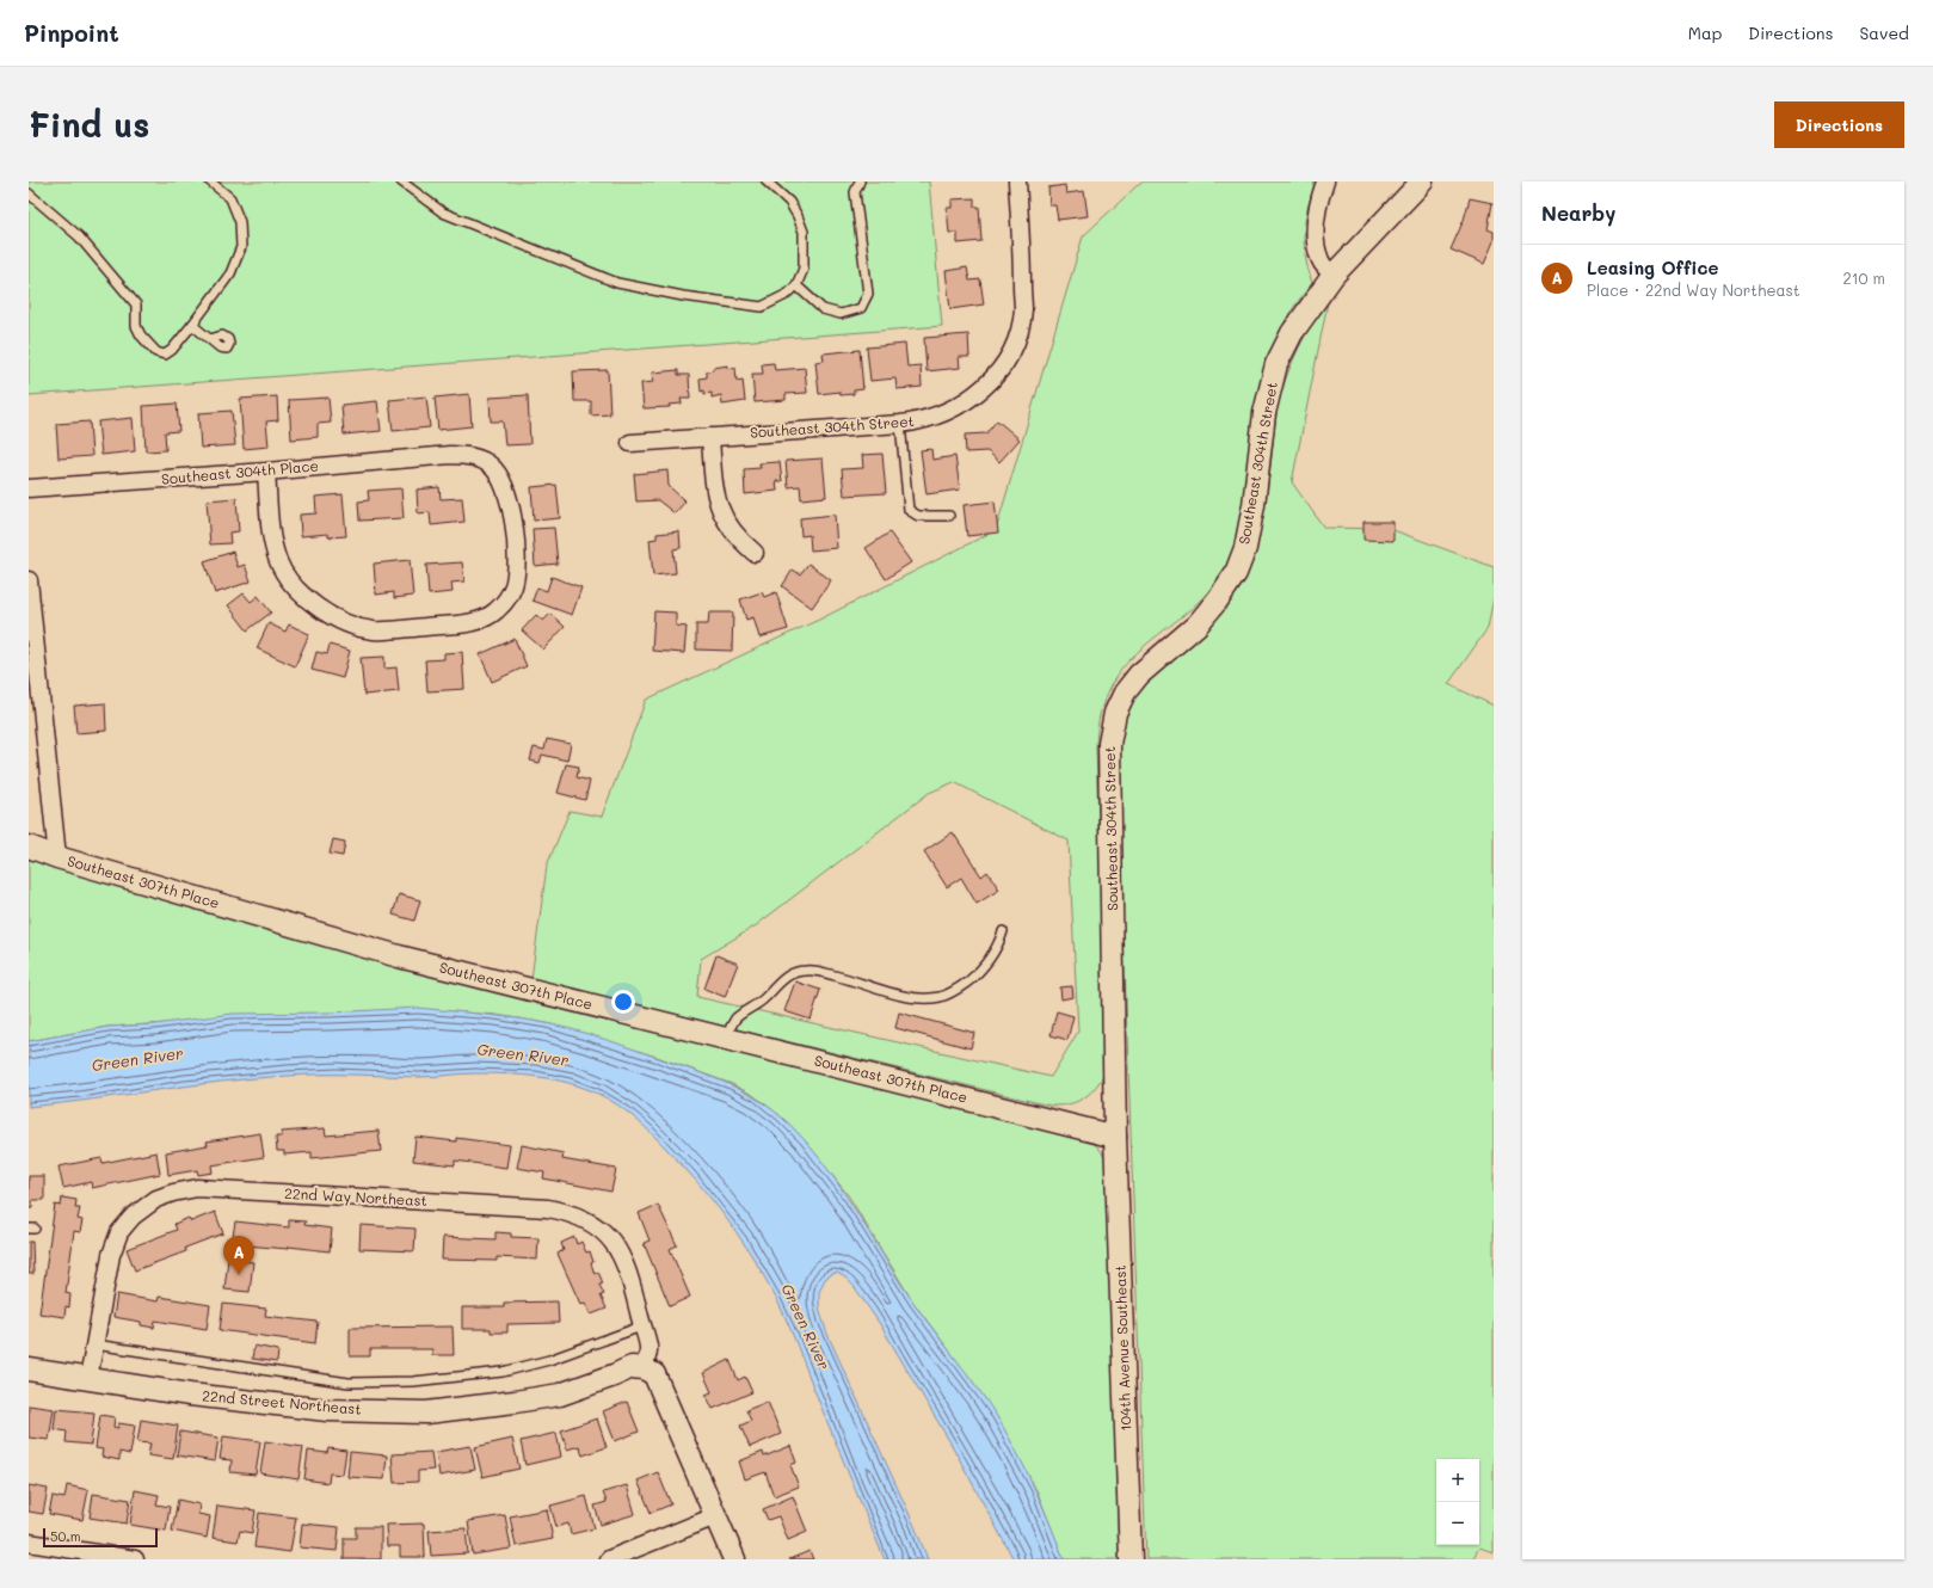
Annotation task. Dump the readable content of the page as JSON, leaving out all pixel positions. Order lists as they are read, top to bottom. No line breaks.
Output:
{"streets":{"street":["Southeast 304th Street","Southeast 304th Place","Southeast 307th Place","22nd Way Northeast","104th Avenue Southeast","22nd Street Northeast"]},"crossings":[["Southeast 304th Street","Southeast 307th Place"],["Southeast 304th Street","104th Avenue Southeast"],["Southeast 307th Place","104th Avenue Southeast"],["22nd Way Northeast","22nd Street Northeast"]],"water":["Green River"],"scale_bar":"50 m","page":{"header":"Pinpoint","nav":["Map","Directions","Saved"],"buttons":"Directions","title":"Find us","heading":"Nearby","list":[{"mark":"A","name":"Leasing Office","note":"Place · 22nd Way Northeast","value":"210 m"}],"pins":"A","map_buttons":["+","−"],"scale":"50 m"}}
